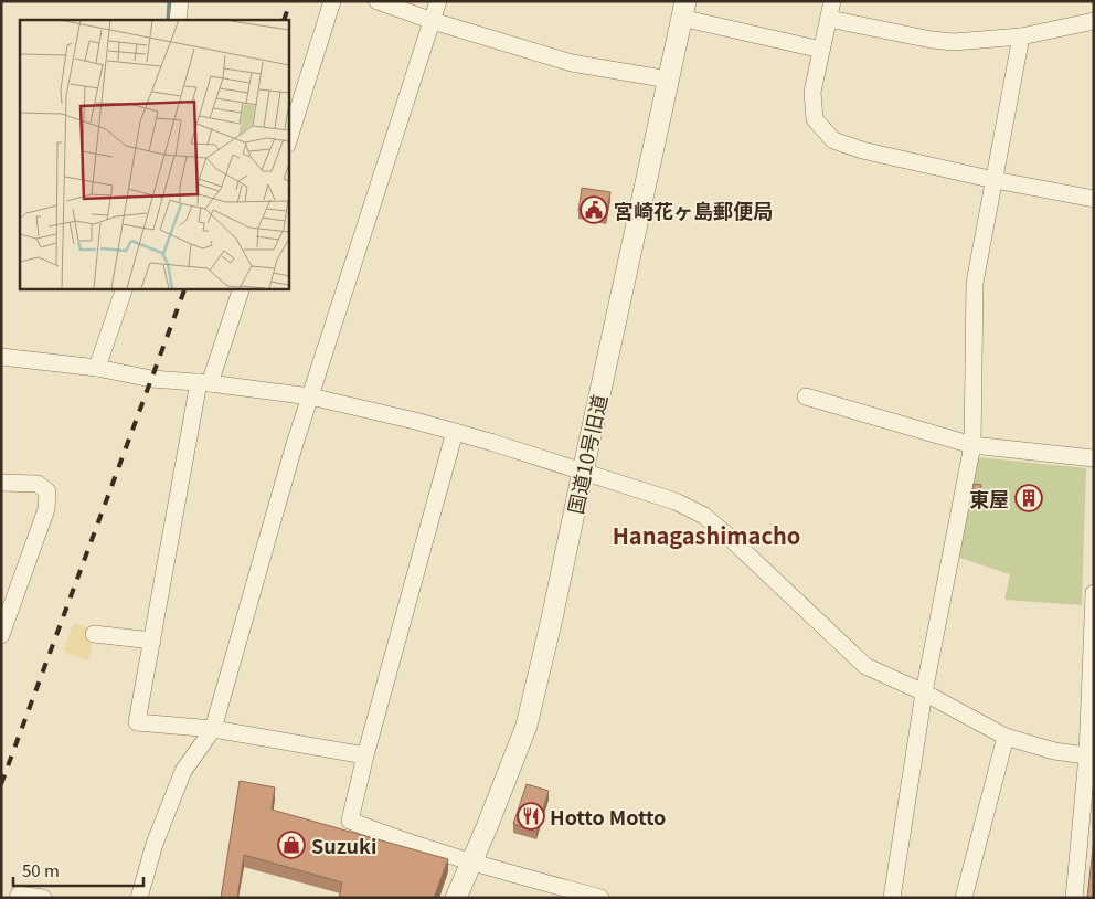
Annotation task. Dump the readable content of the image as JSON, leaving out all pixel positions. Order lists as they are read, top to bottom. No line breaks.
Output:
{"streets":{"street":["国道10号旧道"]},"districts":["Hanagashimacho"],"places":{"public building":["宮崎花ヶ島郵便局"],"building":["東屋"],"restaurant":["Hotto Motto"],"shop":["Suzuki"]},"scale_bar":"50 m"}
